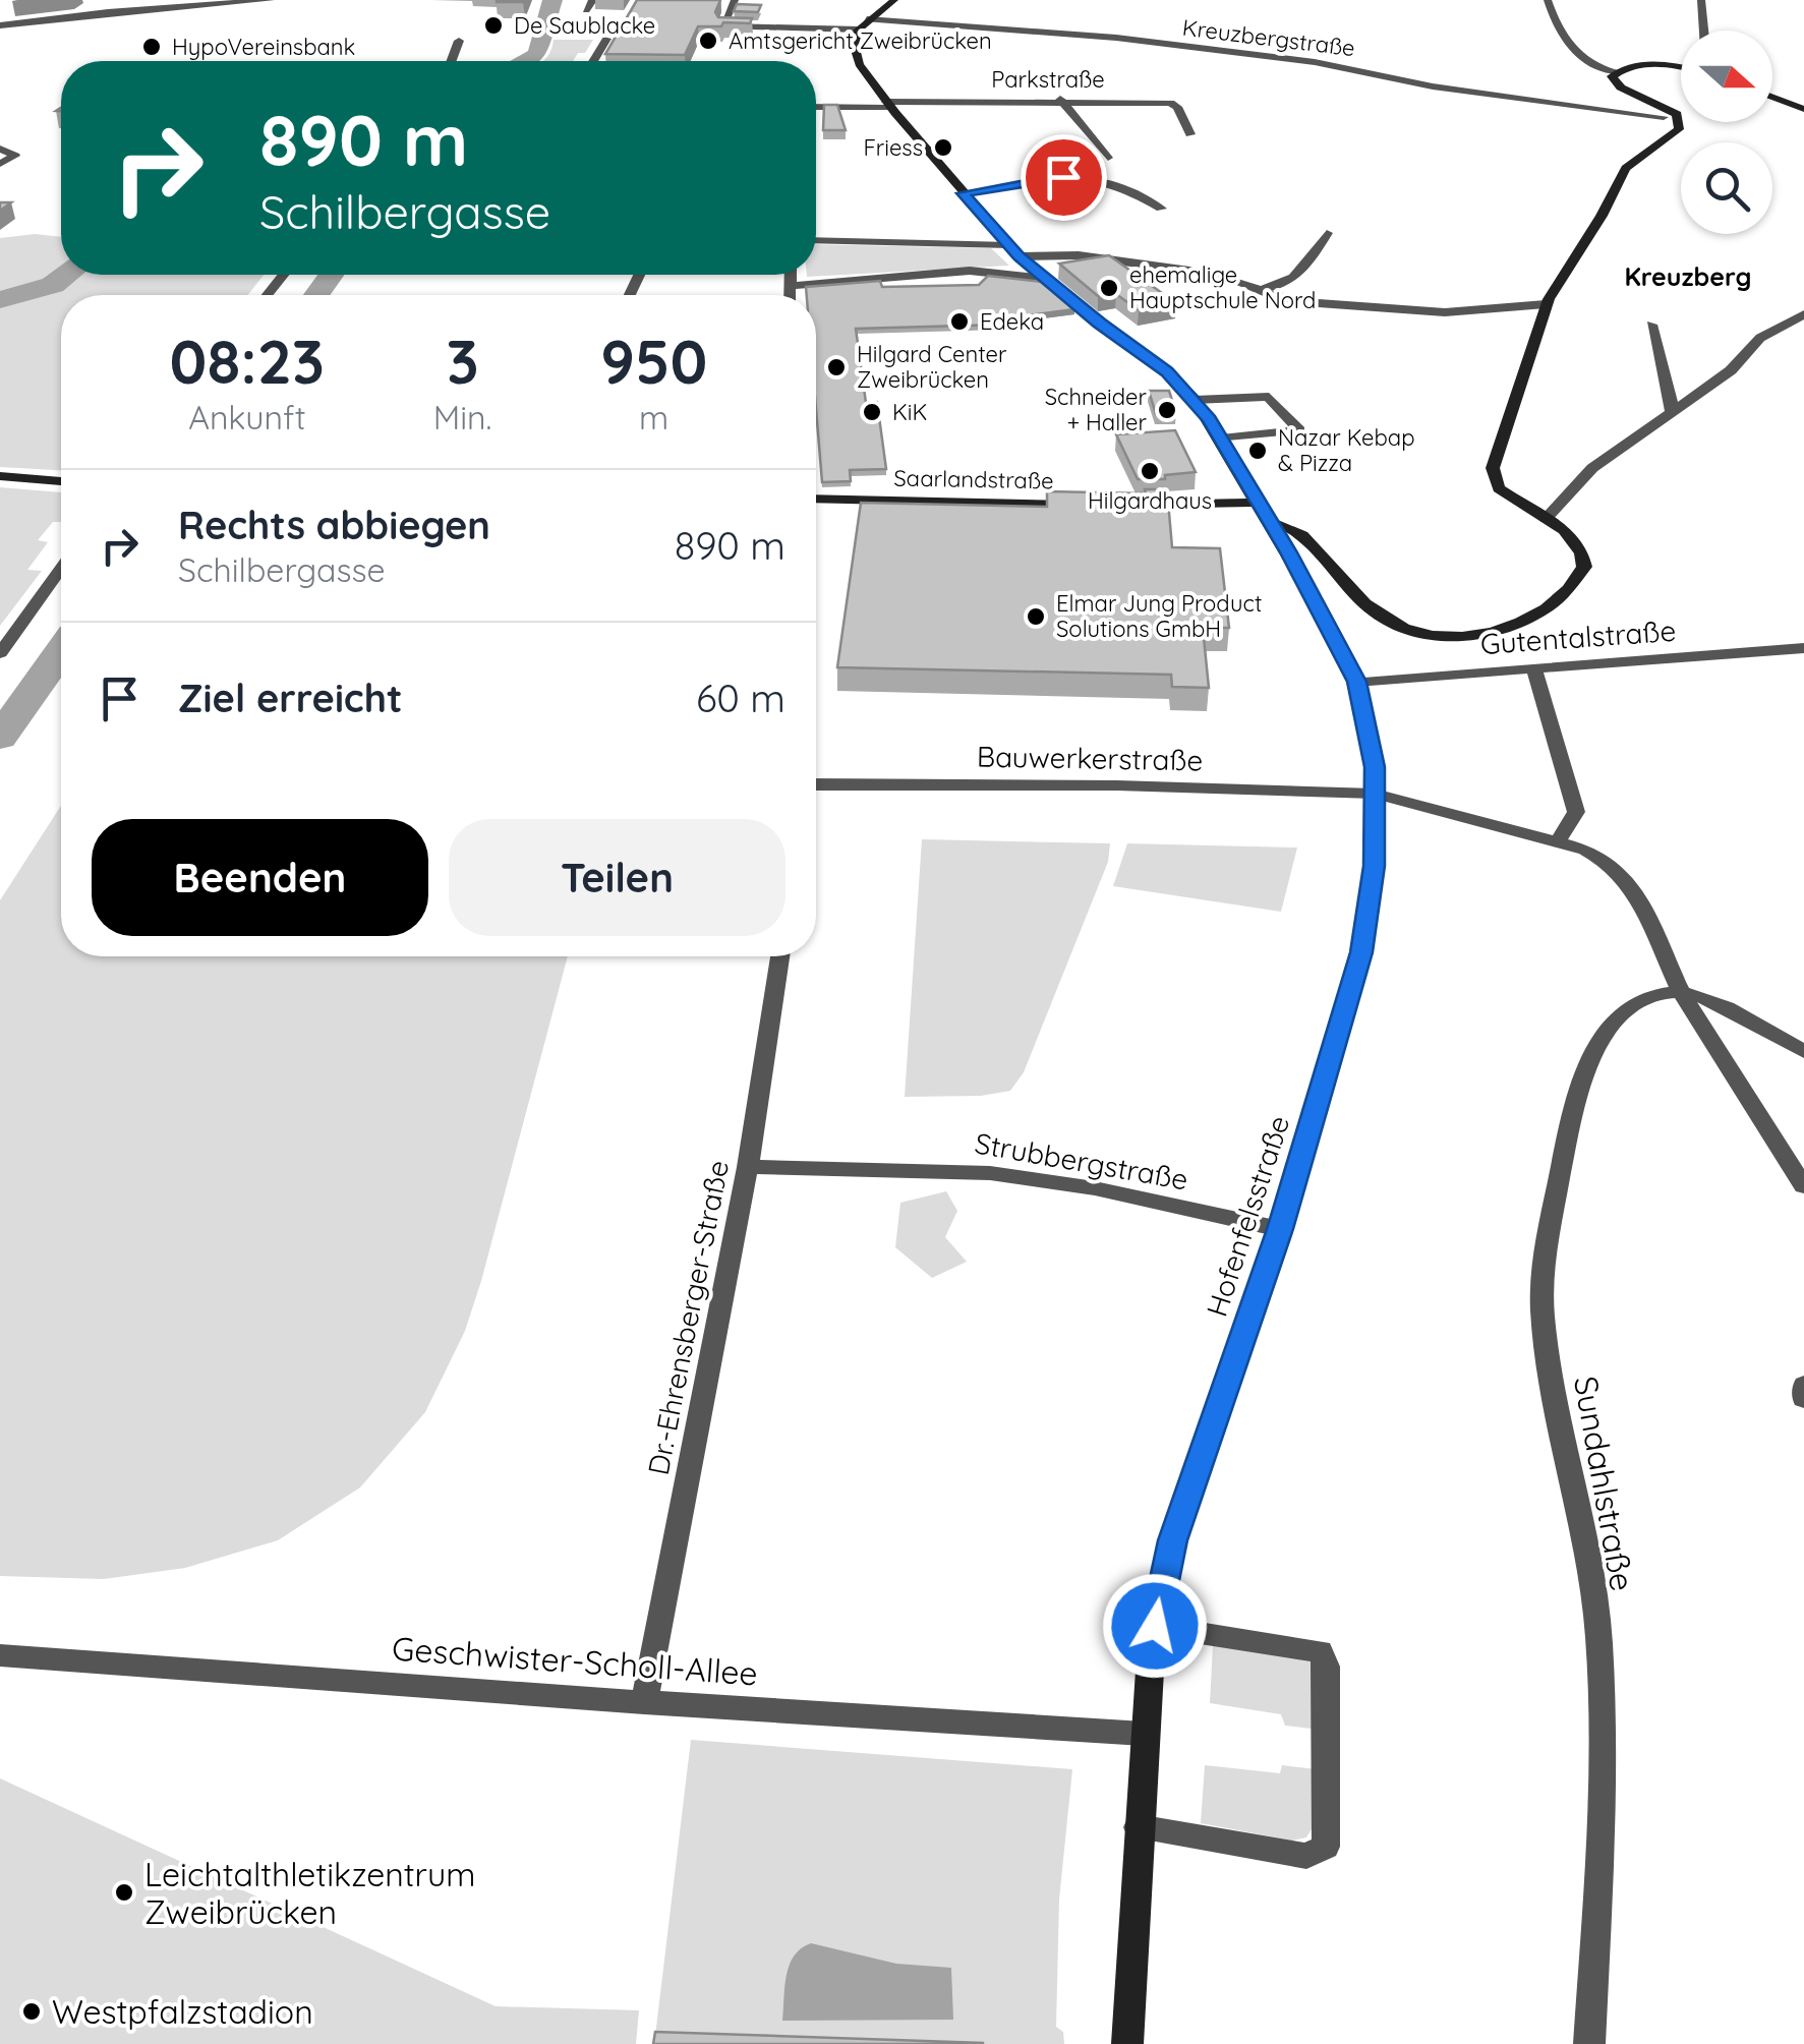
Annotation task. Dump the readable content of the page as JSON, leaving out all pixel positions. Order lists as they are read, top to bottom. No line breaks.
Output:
{"streets":{"main road":["Saarlandstraße","Hofenfelsstraße"],"street":["Kreuzbergstraße","Parkstraße","Gutentalstraße","Bauwerkerstraße","Strubbergstraße","Dr.-Ehrensberger-Straße","Sundahlstraße","Geschwister-Scholl-Allee"]},"crossings":[["Parkstraße","Hofenfelsstraße"],["Gutentalstraße","Hofenfelsstraße"],["Bauwerkerstraße","Hofenfelsstraße"],["Bauwerkerstraße","Sundahlstraße"],["Strubbergstraße","Hofenfelsstraße"],["Strubbergstraße","Dr.-Ehrensberger-Straße"],["Hofenfelsstraße","Geschwister-Scholl-Allee"],["Dr.-Ehrensberger-Straße","Geschwister-Scholl-Allee"]],"districts":["Kreuzberg"],"places":["De Saublacke","Amtsgericht Zweibrücken","HypoVereinsbank","Friess","ehemalige Hauptschule Nord","Edeka","Hilgard Center Zweibrücken","Schneider + Haller","KiK","Nazar Kebap & Pizza","Hilgardhaus","Elmar Jung Product Solutions GmbH","Leichtalthletikzentrum Zweibrücken","Westpfalzstadion"],"north":"right","page":{"turn":["890 m","Schilbergasse"],"eta":["08:23","Ankunft","3","Min.","950","m"],"list":[{"name":"Rechts abbiegen","note":"Schilbergasse","value":"890 m"},{"name":"Ziel erreicht","value":"60 m"}],"buttons":["Beenden","Teilen"]}}
